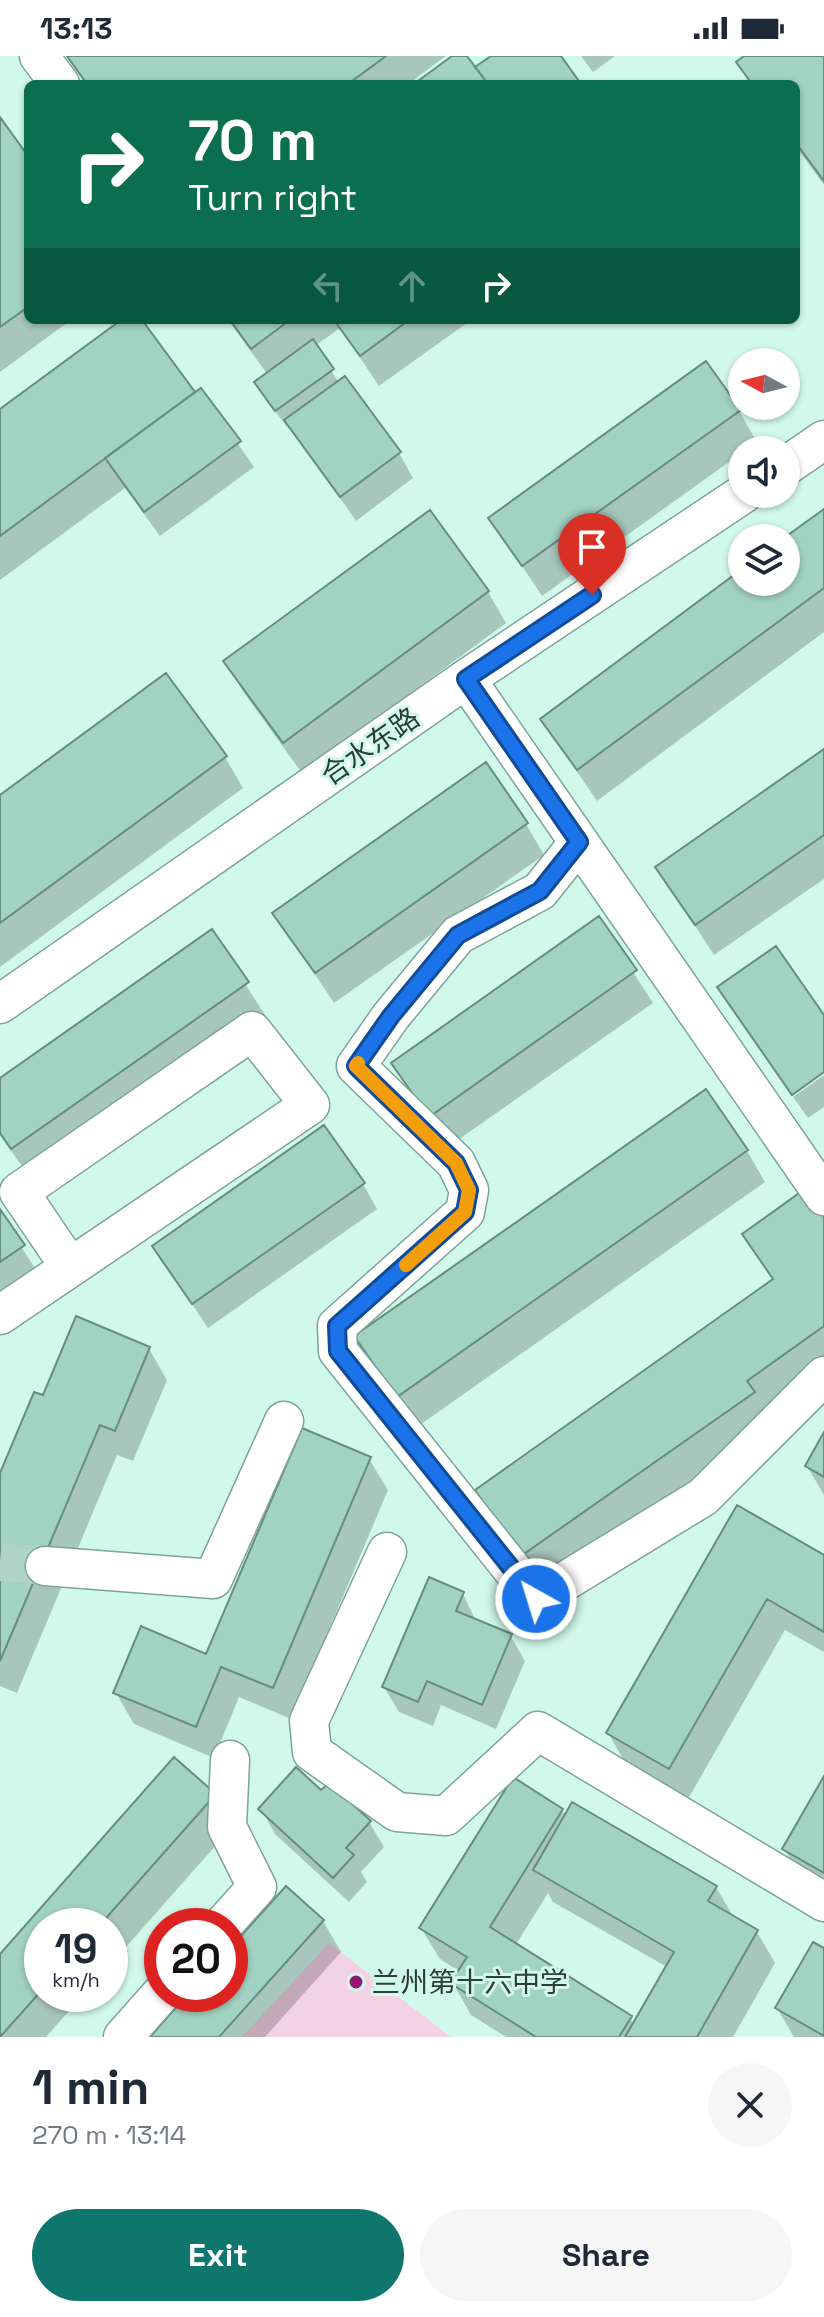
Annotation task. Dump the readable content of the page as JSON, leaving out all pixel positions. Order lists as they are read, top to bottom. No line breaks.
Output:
{"streets":{"street":["合水东路"]},"places":["兰州第十六中学"],"north":"left","page":{"status":"13:13","turn":["70 m","Turn right"],"speed":"19 km/h","limit":"20","heading":["1 min","270 m · 13:14"],"buttons":["Exit","Share"]}}
